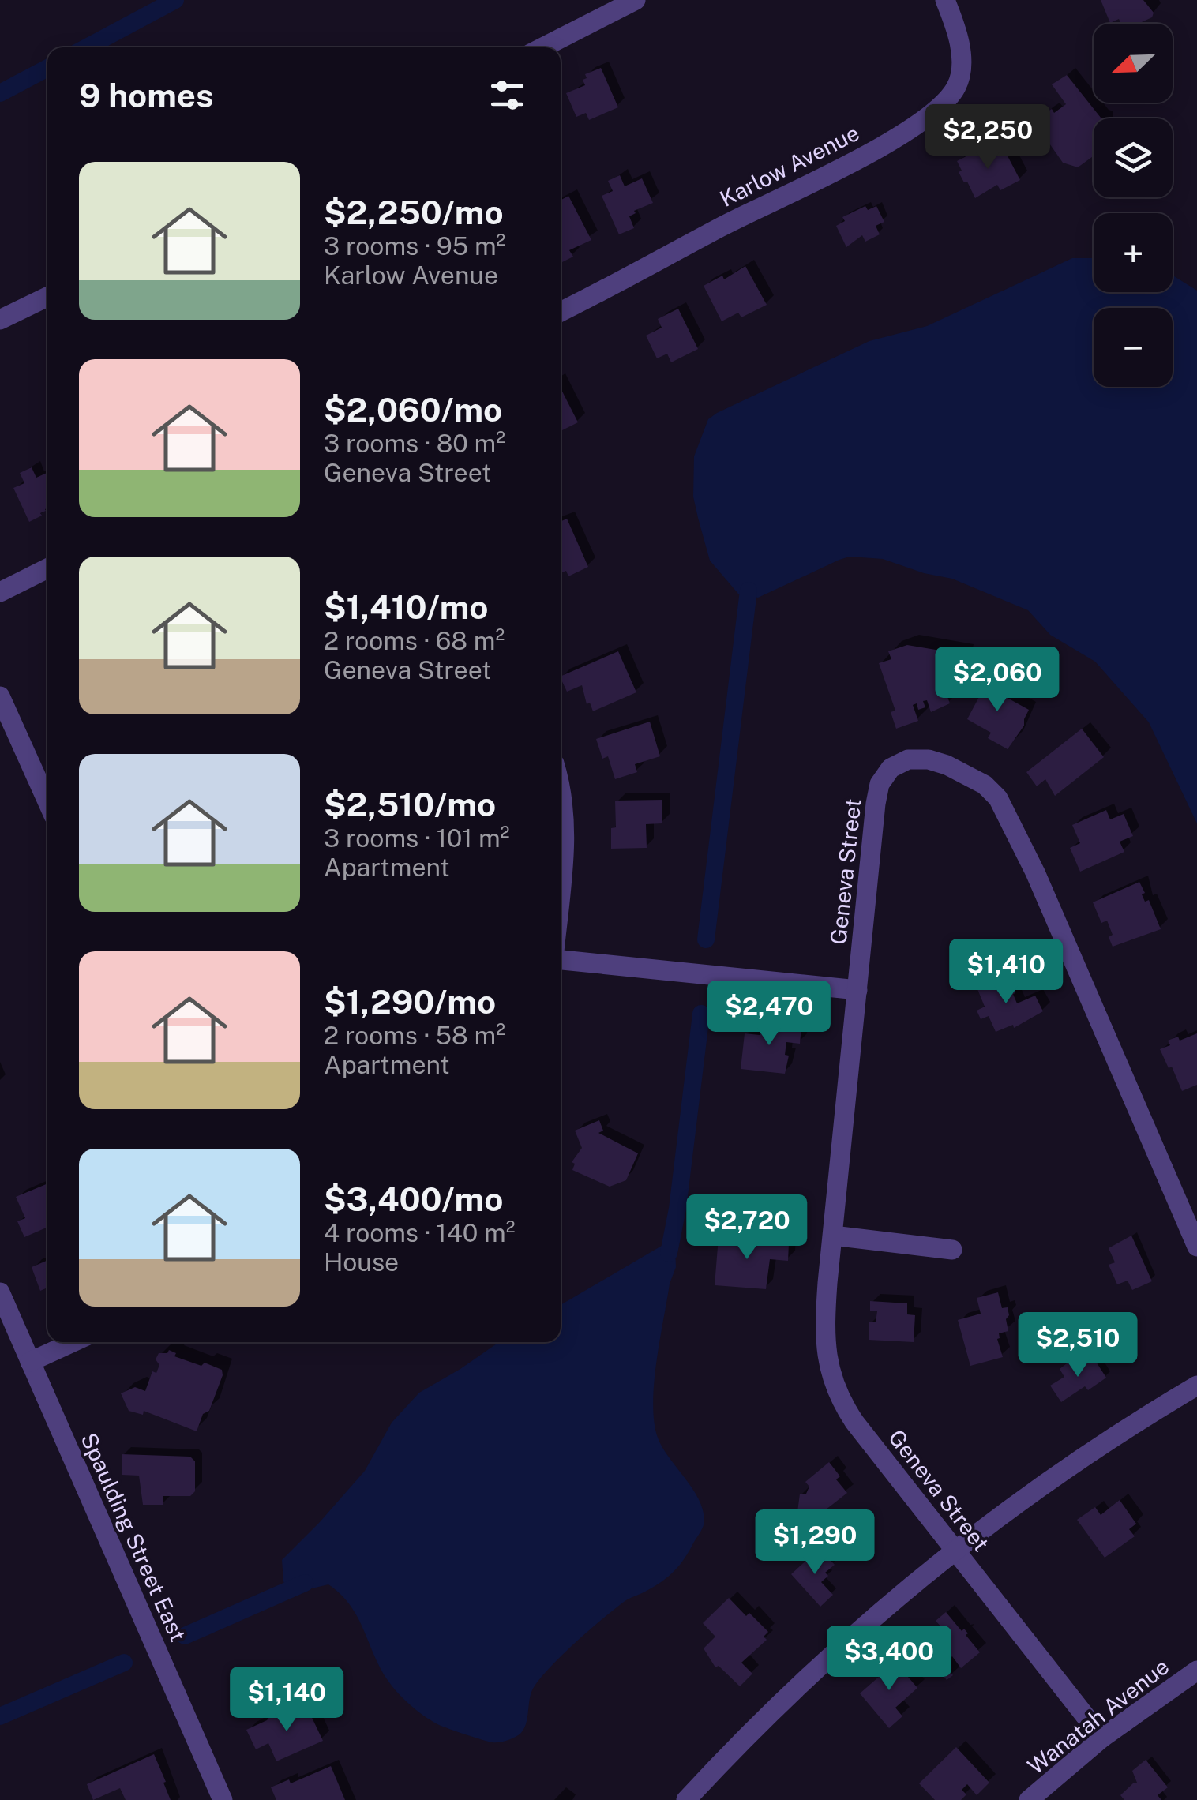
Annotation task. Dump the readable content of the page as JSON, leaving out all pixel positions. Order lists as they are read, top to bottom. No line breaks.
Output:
{"streets":{"street":["Karlow Avenue","Geneva Street","Spaulding Street East","Wanatah Avenue"]},"crossings":[["Geneva Street","Wanatah Avenue"]],"north":"bottom left","page":{"map_buttons":["+","−"],"heading":"9 homes","price":["$2,250","$2,060","$1,410","$2,470","$2,720","$2,510","$1,290","$3,400","$1,140"],"list":[{"name":"$2,250/mo","note":"3 rooms · 95 m² · Karlow Avenue"},{"name":"$2,060/mo","note":"3 rooms · 80 m² · Geneva Street"},{"name":"$1,410/mo","note":"2 rooms · 68 m² · Geneva Street"},{"name":"$2,510/mo","note":"3 rooms · 101 m² · Apartment"},{"name":"$1,290/mo","note":"2 rooms · 58 m² · Apartment"},{"name":"$3,400/mo","note":"4 rooms · 140 m² · House"}]}}
